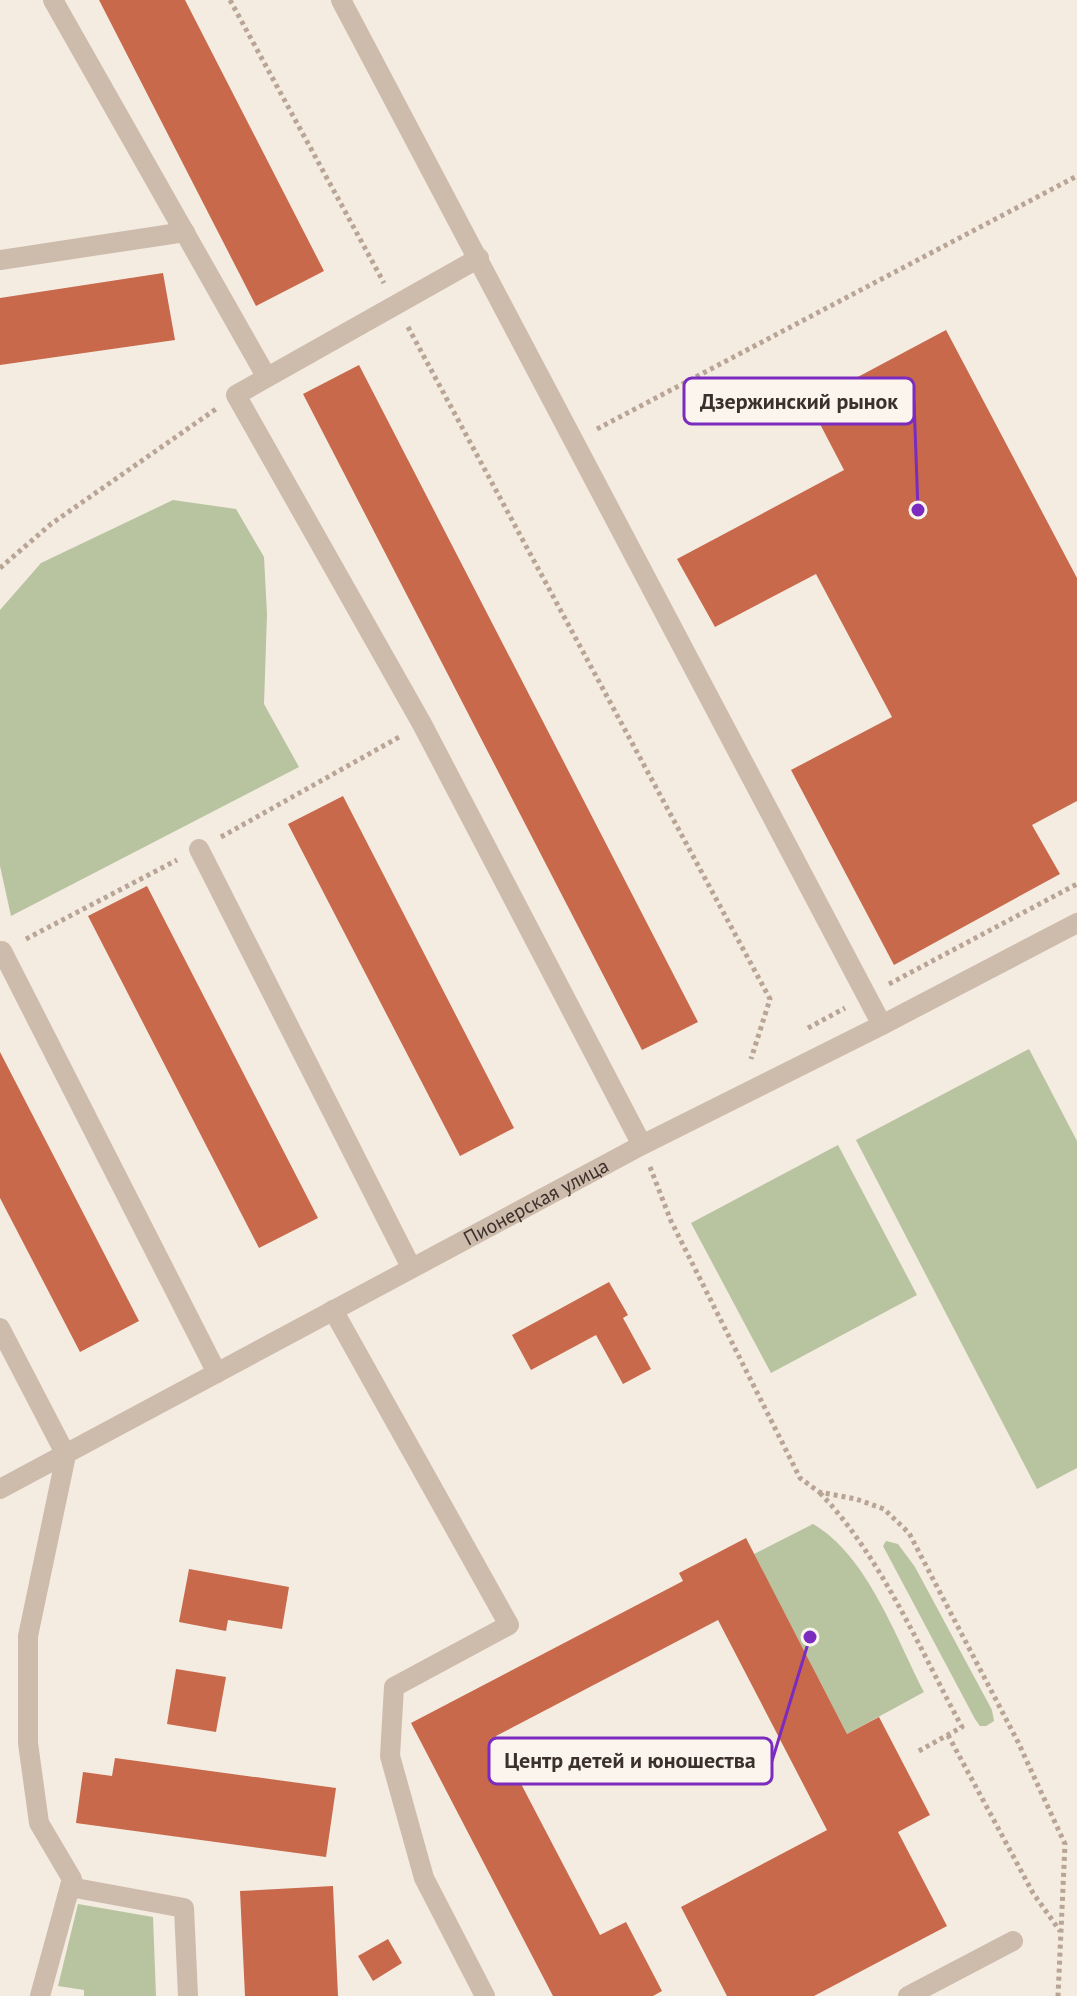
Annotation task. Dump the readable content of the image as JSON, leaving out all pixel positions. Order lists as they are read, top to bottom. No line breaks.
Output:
{"streets":{"street":["Пионерская улица"]},"places":["Дзержинский рынок","Центр детей и юношества"]}
